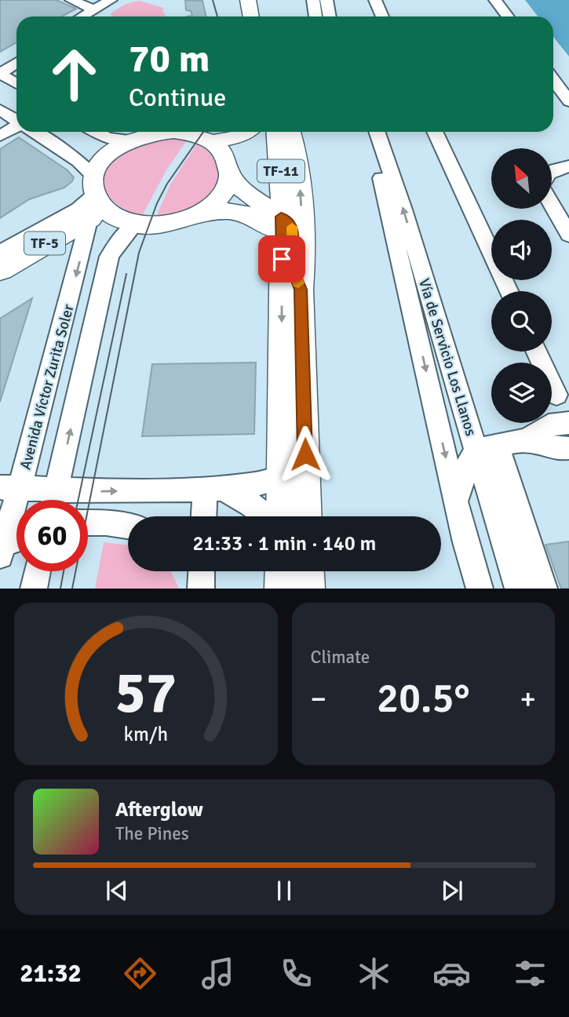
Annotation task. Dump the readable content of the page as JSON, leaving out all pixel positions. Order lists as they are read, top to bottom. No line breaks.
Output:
{"streets":{"highway":["TF-5"],"main road":["TF-11"],"street":["Vía de Servicio Los Llanos","Avenida Víctor Zurita Soler"]},"crossings":[["TF-5","Avenida Víctor Zurita Soler"]],"north":"top left","page":{"turn":["70 m","Continue"],"limit":"60","trip":"21:33 · 1 min · 140 m","tile":"Climate","heat":["−","20.5°","+"],"song":["Afterglow","The Pines"],"tabs":"21:32","gauge":["57","km/h"]}}
